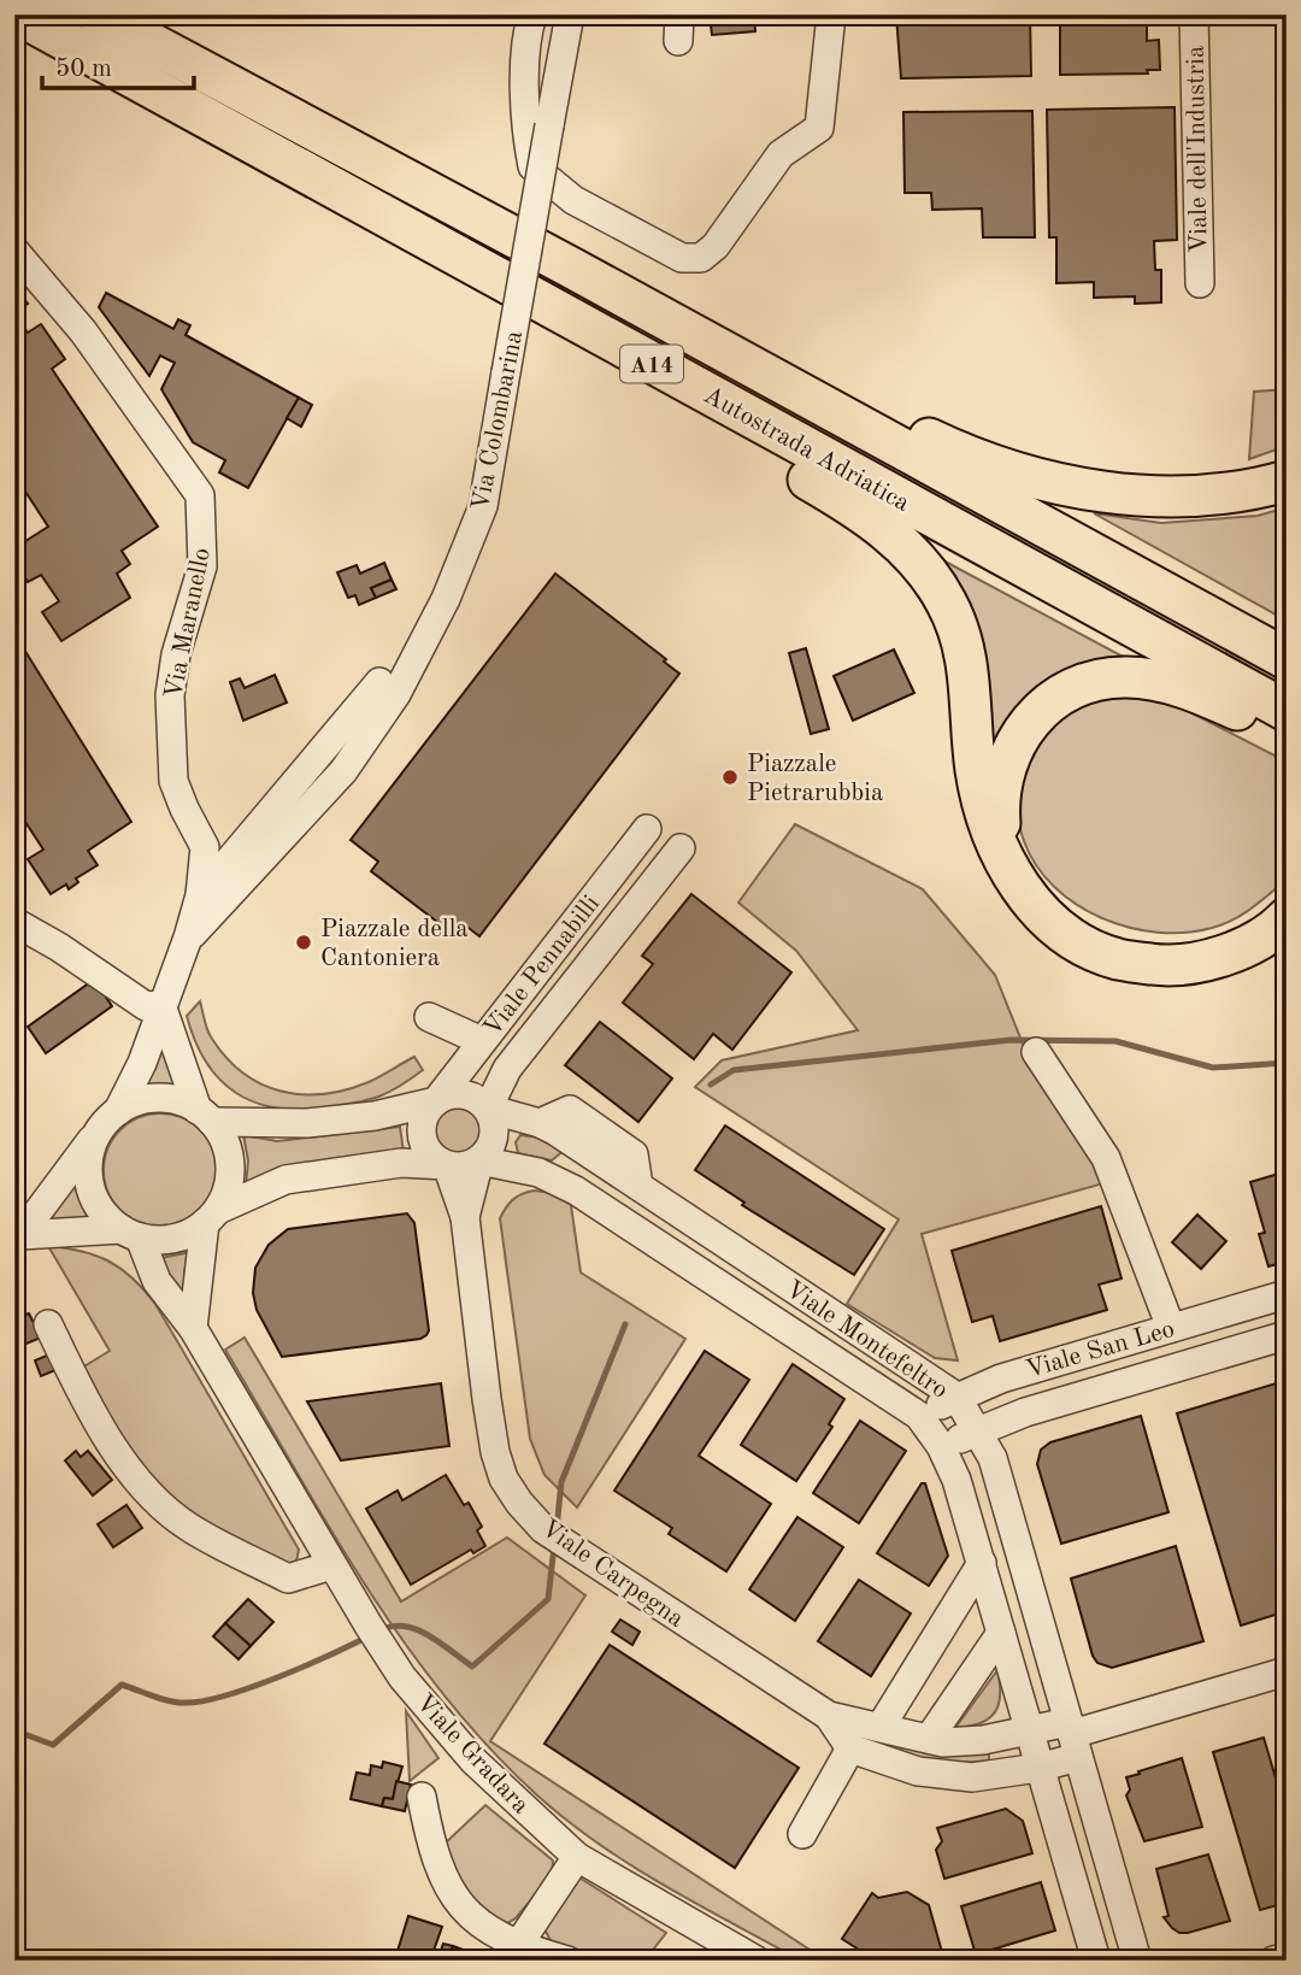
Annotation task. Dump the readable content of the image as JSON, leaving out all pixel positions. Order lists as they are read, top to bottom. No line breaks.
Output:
{"streets":{"highway":["A14","Autostrada Adriatica"],"street":["Viale dell'Industria","Via Colombarina","Via Maranello","Viale Pennabilli","Viale Montefeltro","Viale San Leo","Viale Carpegna","Viale Gradara"]},"crossings":[["Via Colombarina","Via Maranello"],["Viale Pennabilli","Viale Montefeltro"],["Viale Pennabilli","Viale Carpegna"],["Viale Montefeltro","Viale San Leo"],["Viale Montefeltro","Viale Carpegna"]],"places":["Piazzale Pietrarubbia","Piazzale della Cantoniera"],"scale_bar":"50 m"}
